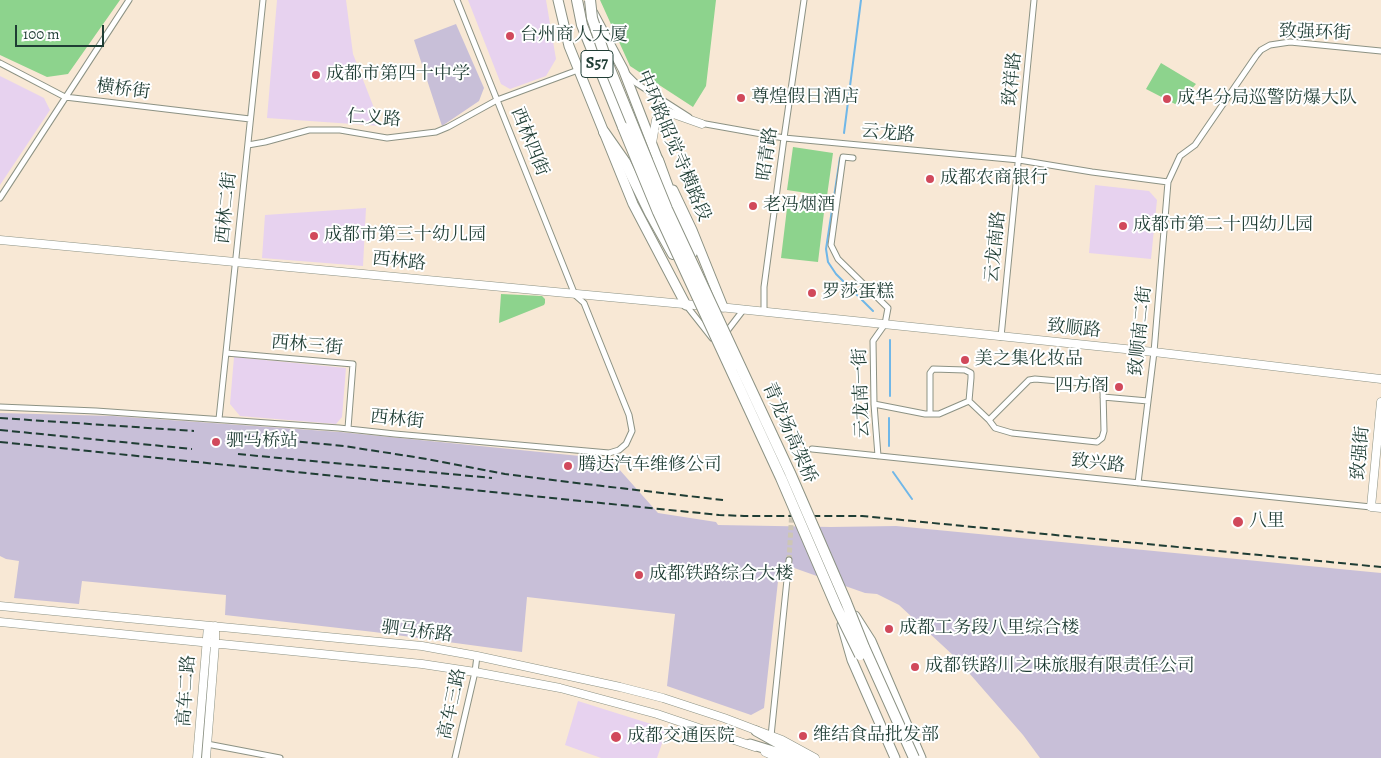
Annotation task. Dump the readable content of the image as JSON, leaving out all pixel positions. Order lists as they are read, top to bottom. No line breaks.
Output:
{"streets":{"highway":["S57","青龙场高架桥"],"main road":["中环路昭觉寺横路段"],"street":["致强环街","致祥路","横桥街","仁义路","云龙路","西林四街","昭青路","西林二街","云龙南路","西林路","致顺路","致顺南二街","西林三街","云龙南一街","西林街","致强街","致兴路","驷马桥路","高车二路","高车三路"]},"crossings":[["致强环街","云龙路"],["致强环街","致顺南二街"],["S57","中环路昭觉寺横路段"],["S57","青龙场高架桥"],["致祥路","云龙路"],["致祥路","云龙南路"],["横桥街","西林二街"],["仁义路","西林四街"],["仁义路","西林二街"],["云龙路","中环路昭觉寺横路段"],["云龙路","昭青路"],["云龙路","云龙南路"],["云龙路","致顺南二街"],["西林四街","西林路"],["西林四街","西林街"],["中环路昭觉寺横路段","西林路"],["昭青路","西林路"],["昭青路","致顺路"],["西林二街","西林路"],["西林二街","西林三街"],["西林二街","西林街"],["云龙南路","致顺路"],["西林路","致顺路"],["西林路","西林街"],["致顺路","致顺南二街"],["致顺路","云龙南一街"],["致顺南二街","致兴路"],["西林三街","西林街"],["云龙南一街","致兴路"],["致强街","致兴路"],["驷马桥路","高车二路"],["驷马桥路","高车三路"]],"places":["台州商人大厦","成都市第四十中学","尊煌假日酒店","成华分局巡警防爆大队","成都农商银行","老冯烟酒","成都市第二十四幼儿园","成都市第三十幼儿园","罗莎蛋糕","美之集化妆品","四方阁","驷马桥站","腾达汽车维修公司","八里","成都铁路综合大楼","成都工务段八里综合楼","成都铁路川之味旅服有限责任公司","维结食品批发部","成都交通医院"],"scale_bar":"100 m"}
